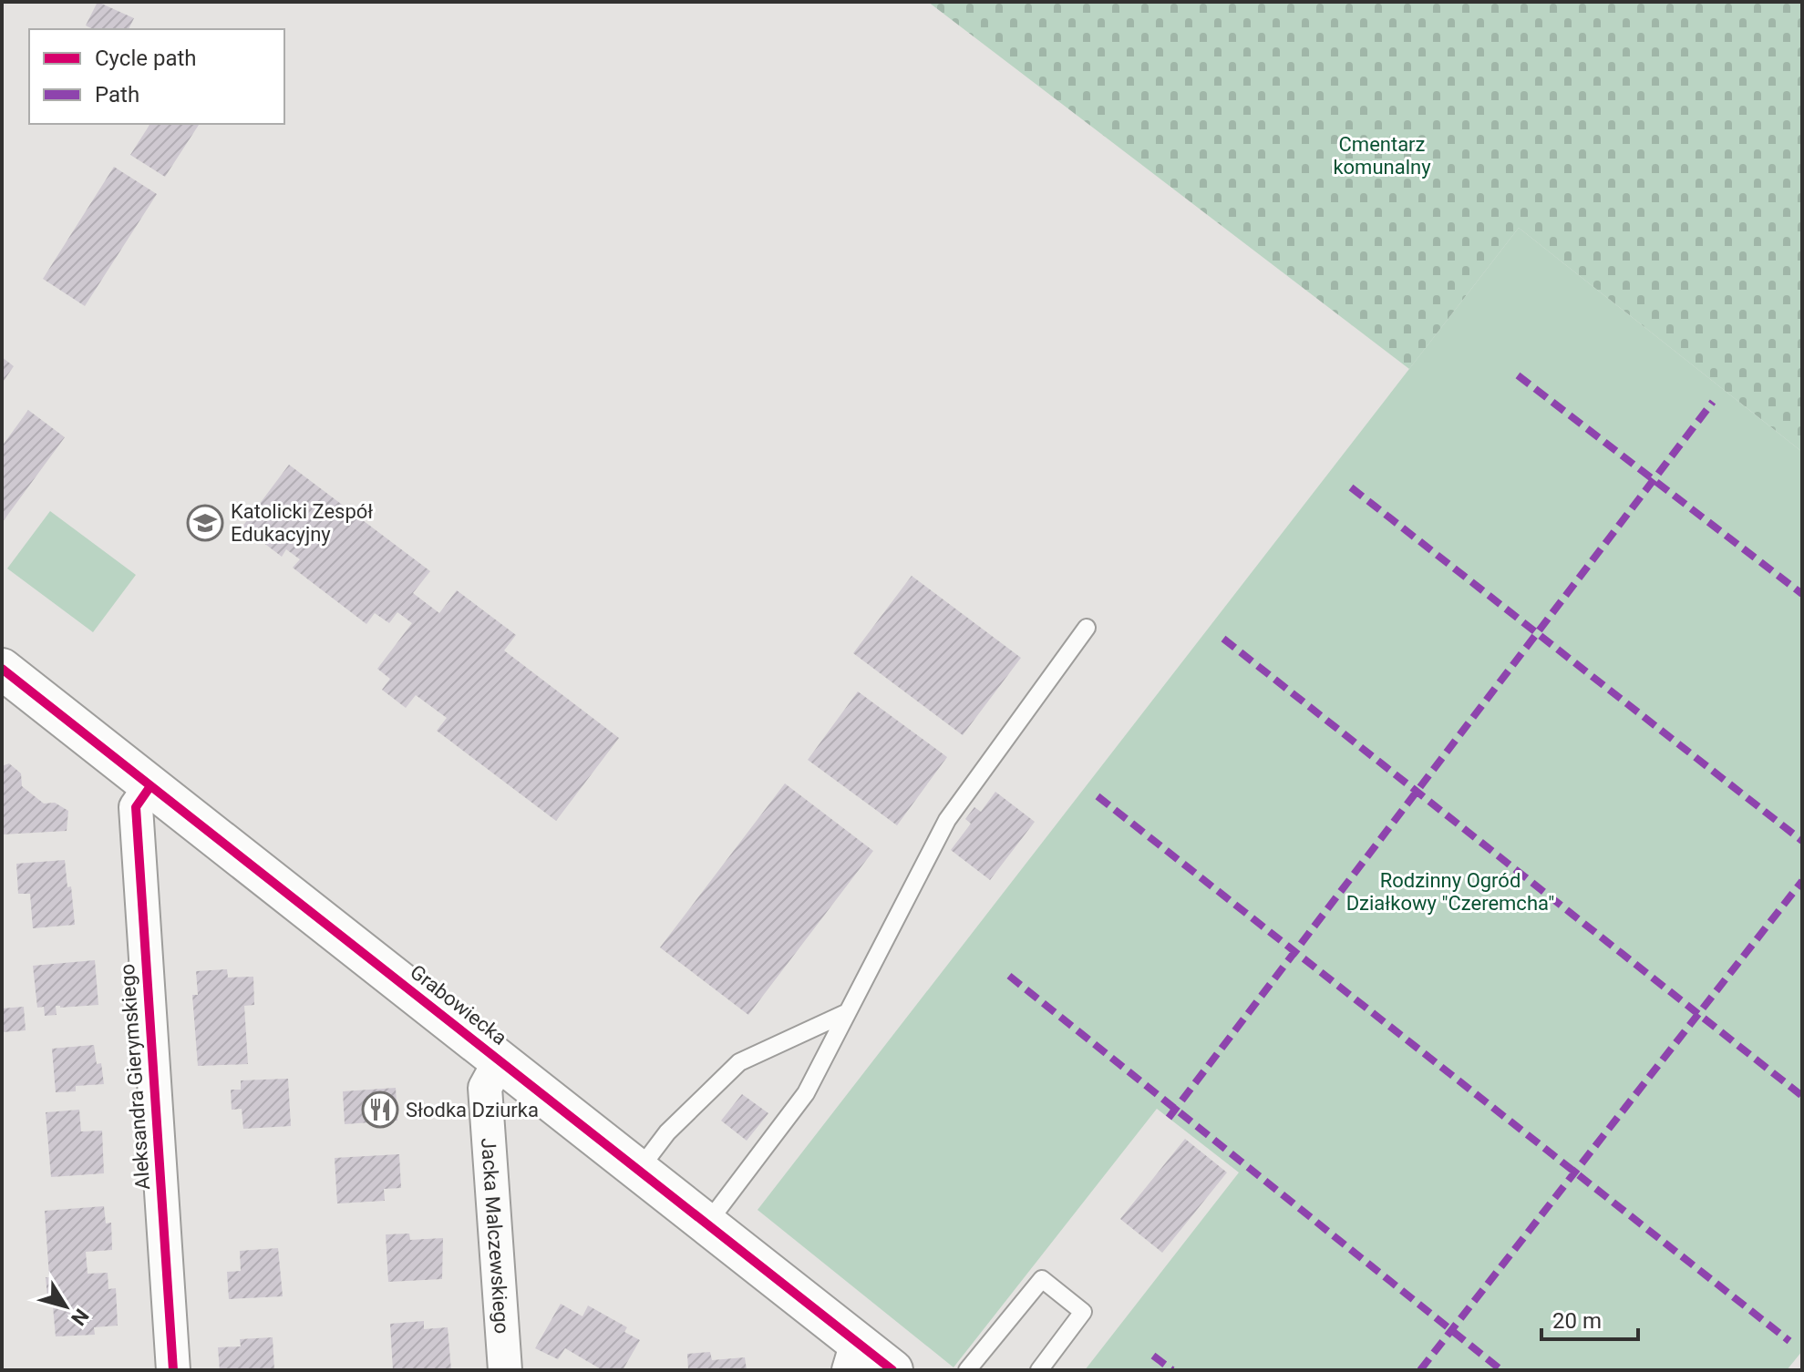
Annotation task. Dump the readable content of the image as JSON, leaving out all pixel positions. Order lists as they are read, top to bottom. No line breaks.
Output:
{"streets":{"street":["Grabowiecka","Aleksandra Gierymskiego","Jacka Malczewskiego"]},"crossings":[["Grabowiecka","Aleksandra Gierymskiego"],["Grabowiecka","Jacka Malczewskiego"]],"parks":["Cmentarz komunalny","Rodzinny Ogród Działkowy \"Czeremcha\""],"places":{"school or university":["Katolicki Zespół Edukacyjny"],"restaurant":["Słodka Dziurka"]},"legend":["Cycle path","Path"],"scale_bar":"20 m","north":"bottom right"}
